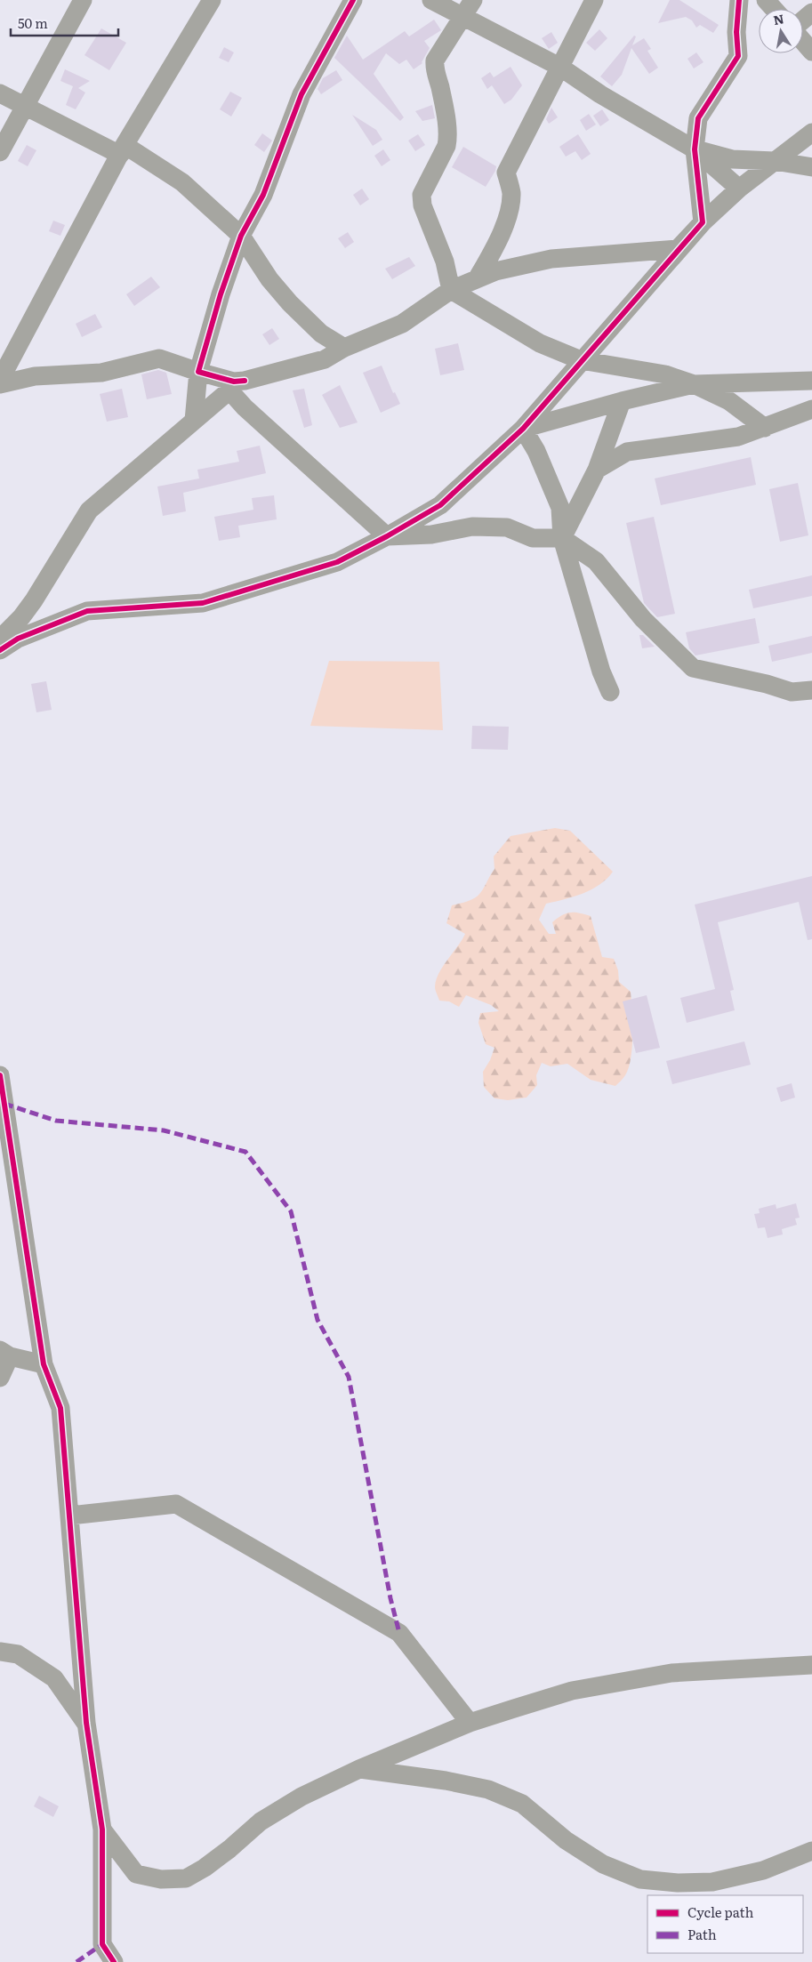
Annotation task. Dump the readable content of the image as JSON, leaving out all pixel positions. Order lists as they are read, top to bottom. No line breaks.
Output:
{"legend":["Cycle path","Path"],"scale_bar":"50 m","north":"top"}
